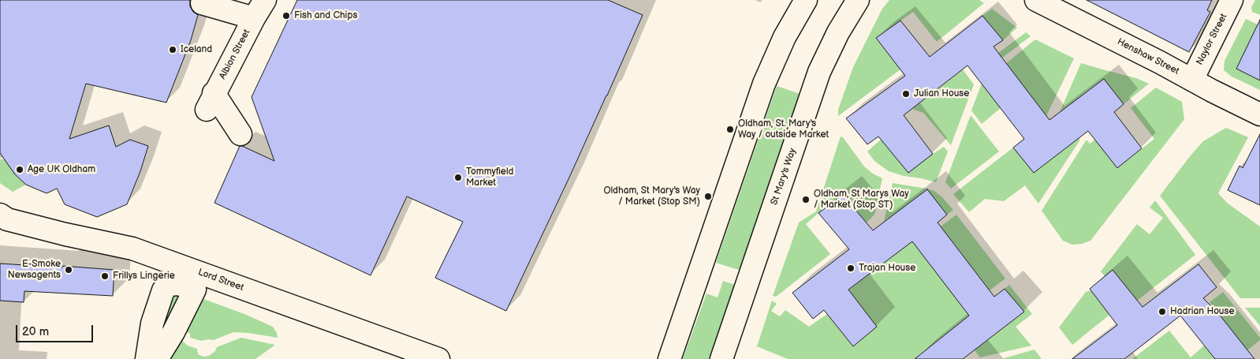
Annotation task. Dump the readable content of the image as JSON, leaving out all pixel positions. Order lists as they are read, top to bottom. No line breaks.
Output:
{"streets":{"street":["Naylor Street","Albion Street","Henshaw Street","St Mary's Way","Lord Street"]},"crossings":[["Naylor Street","Henshaw Street"]],"places":["Fish and Chips","Iceland","Julian House","Oldham, St. Mary's Way / outside Market","Age UK Oldham","Tommyfield Market","Oldham, St Mary's Way / Market (Stop SM)","Oldham, St Marys Way / Market (Stop ST)","Trajan House","E-Smoke Newsagents","Frillys Lingerie","Hadrian House"],"scale_bar":"20 m"}
